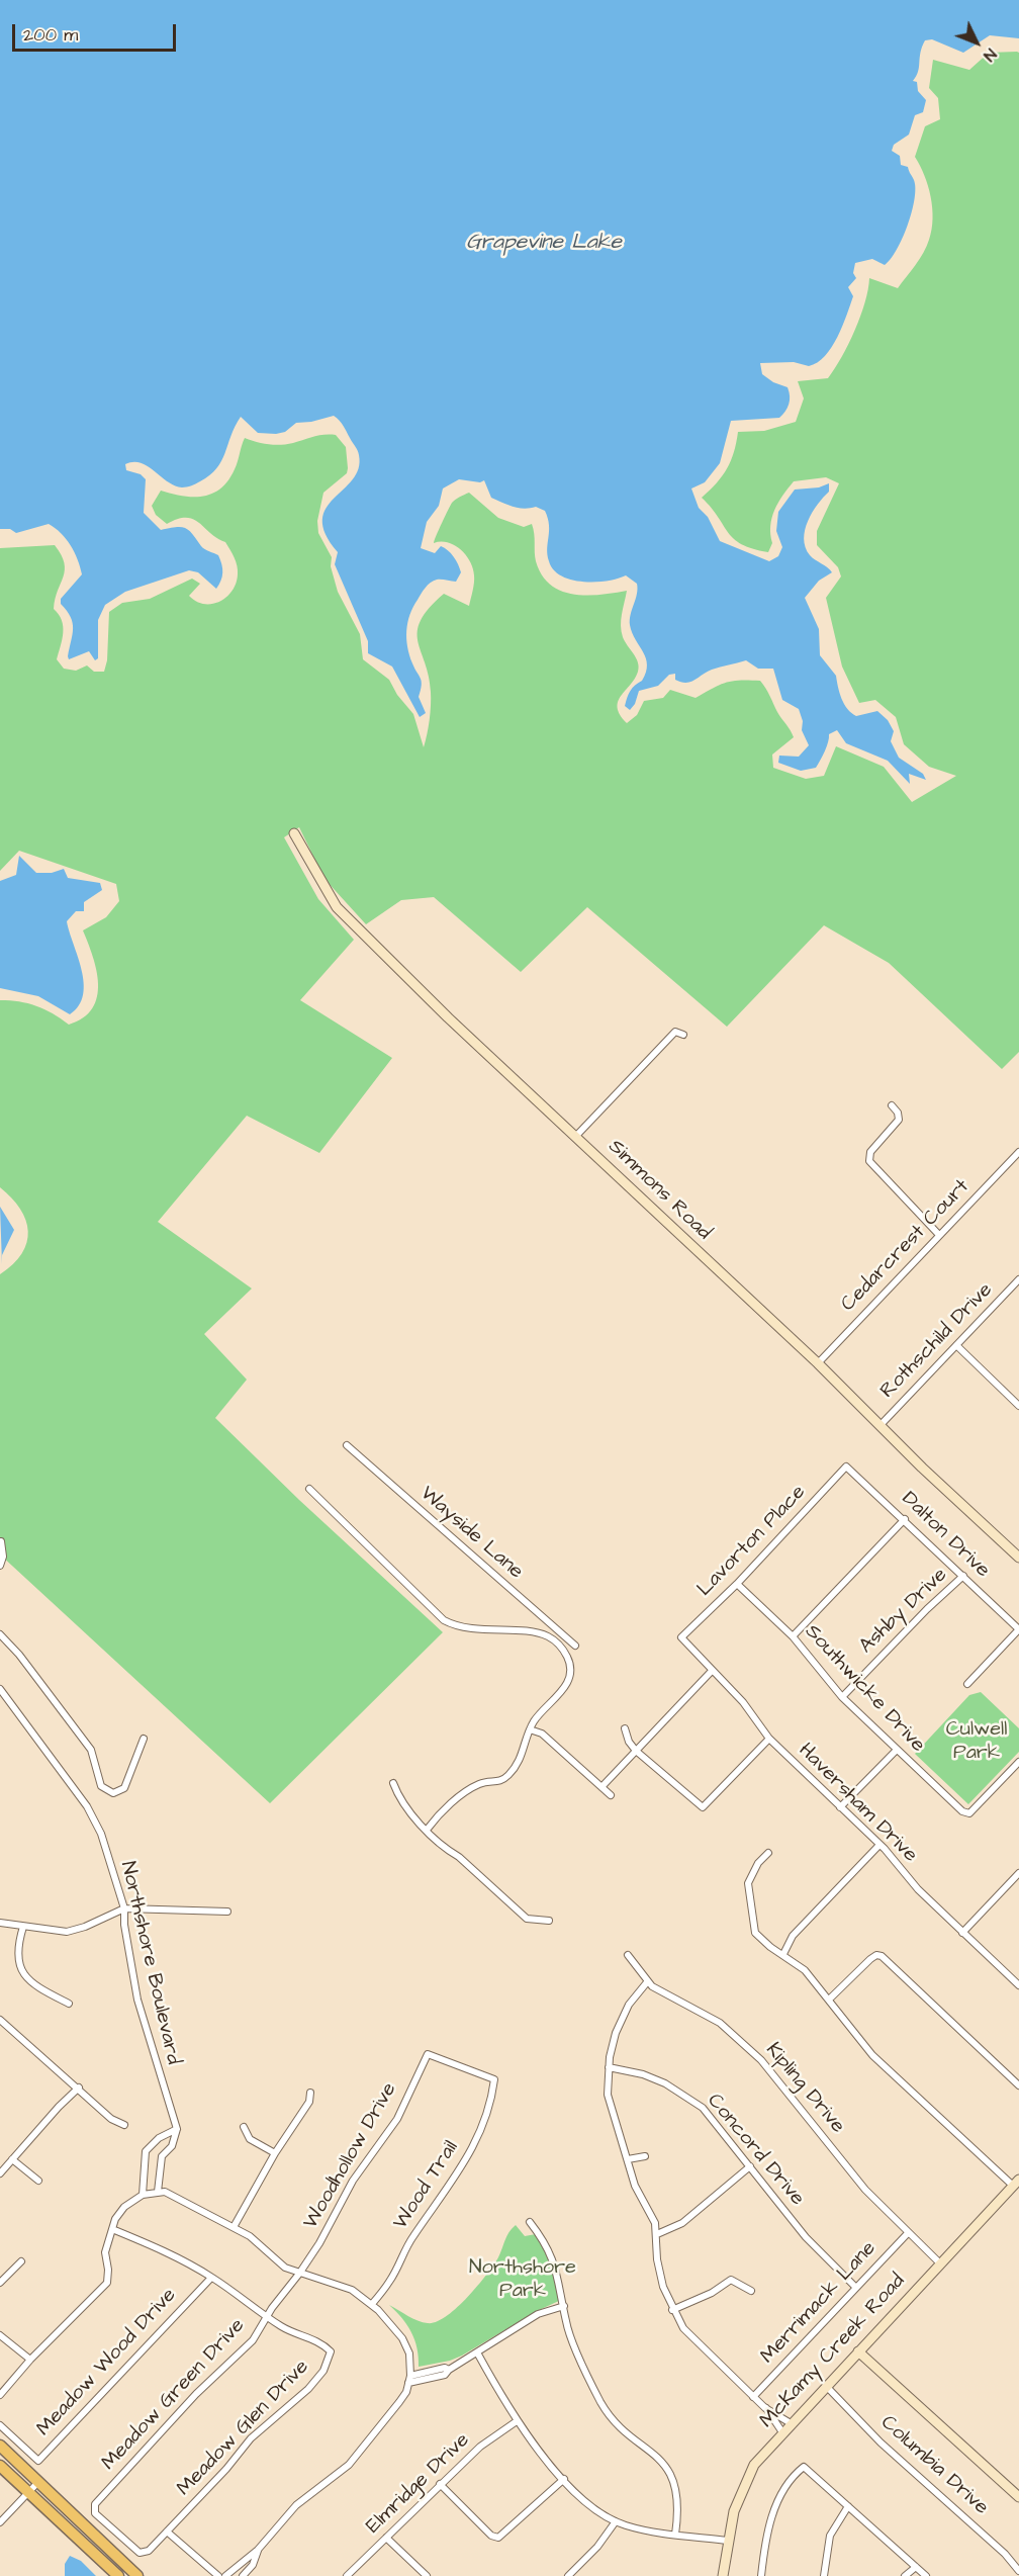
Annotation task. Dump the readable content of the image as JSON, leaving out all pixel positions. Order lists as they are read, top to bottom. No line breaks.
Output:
{"streets":{"street":["Simmons Road","Cedarcrest Court","Rothschild Drive","Wayside Lane","Dalton Drive","Lavorton Place","Ashby Drive","Southwicke Drive","Haversham Drive","Northshore Boulevard","Kipling Drive","Concord Drive","Woodhollow Drive","Wood Trail","Merrimack Lane","McKamy Creek Road","Meadow Wood Drive","Meadow Green Drive","Meadow Glen Drive","Columbia Drive","Elmridge Drive"]},"crossings":[["Simmons Road","Cedarcrest Court"],["Simmons Road","Rothschild Drive"],["Dalton Drive","Lavorton Place"],["Dalton Drive","Ashby Drive"],["Lavorton Place","Southwicke Drive"],["Lavorton Place","Haversham Drive"],["Ashby Drive","Southwicke Drive"],["Kipling Drive","Merrimack Lane"],["Kipling Drive","McKamy Creek Road"],["Concord Drive","Merrimack Lane"],["Woodhollow Drive","Wood Trail"],["Woodhollow Drive","Meadow Green Drive"],["McKamy Creek Road","Columbia Drive"],["Meadow Green Drive","Meadow Glen Drive"]],"water":["Grapevine Lake"],"parks":["Culwell Park","Northshore Park"],"scale_bar":"200 m","north":"bottom right"}
